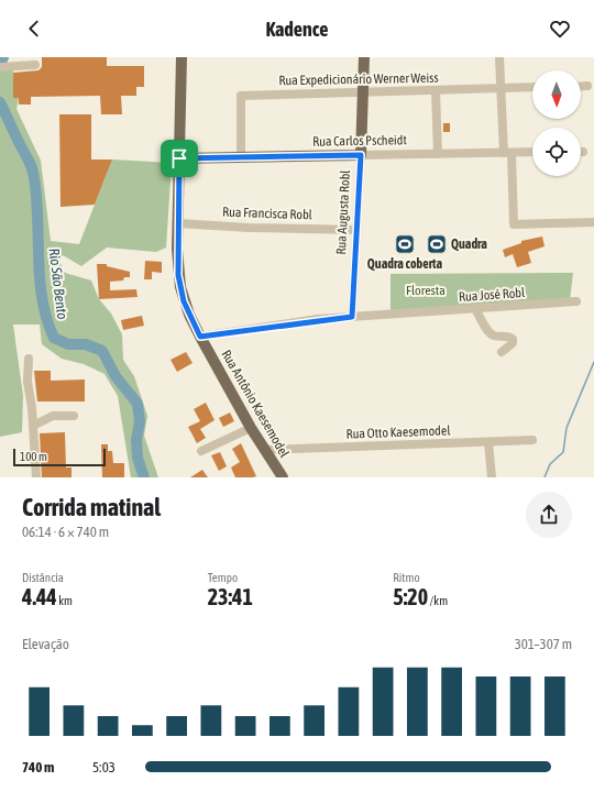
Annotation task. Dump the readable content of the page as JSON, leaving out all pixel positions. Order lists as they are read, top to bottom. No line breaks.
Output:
{"streets":{"main road":["Rua Carlos Pscheidt","Rua Augusta Robl","Rua Antônio Kaesemodel"],"street":["Rua Expedicionário Werner Weiss","Rua Francisca Robl","Rua José Robl","Rua Otto Kaesemodel"]},"crossings":[["Rua Expedicionário Werner Weiss","Rua Carlos Pscheidt"],["Rua Expedicionário Werner Weiss","Rua Augusta Robl"],["Rua Carlos Pscheidt","Rua Augusta Robl"],["Rua Carlos Pscheidt","Rua Antônio Kaesemodel"],["Rua Augusta Robl","Rua Francisca Robl"],["Rua Augusta Robl","Rua José Robl"],["Rua Francisca Robl","Rua Antônio Kaesemodel"],["Rua José Robl","Rua Antônio Kaesemodel"],["Rua Antônio Kaesemodel","Rua Otto Kaesemodel"]],"water":["Rio São Bento"],"parks":["Floresta"],"places":{"sports":["Quadra coberta","Quadra"]},"scale_bar":"100 m","north":"bottom","page":{"header":"Kadence","scale":"100 m","heading":["Corrida matinal","06:14 · 6 × 740 m"],"stats":[["Distância","4.44 km"],["Tempo","23:41"],["Ritmo","5:20 /km"]],"chart":["Elevação","301–307 m"],"list":[{"name":"740 m","note":"5:03"}]}}
